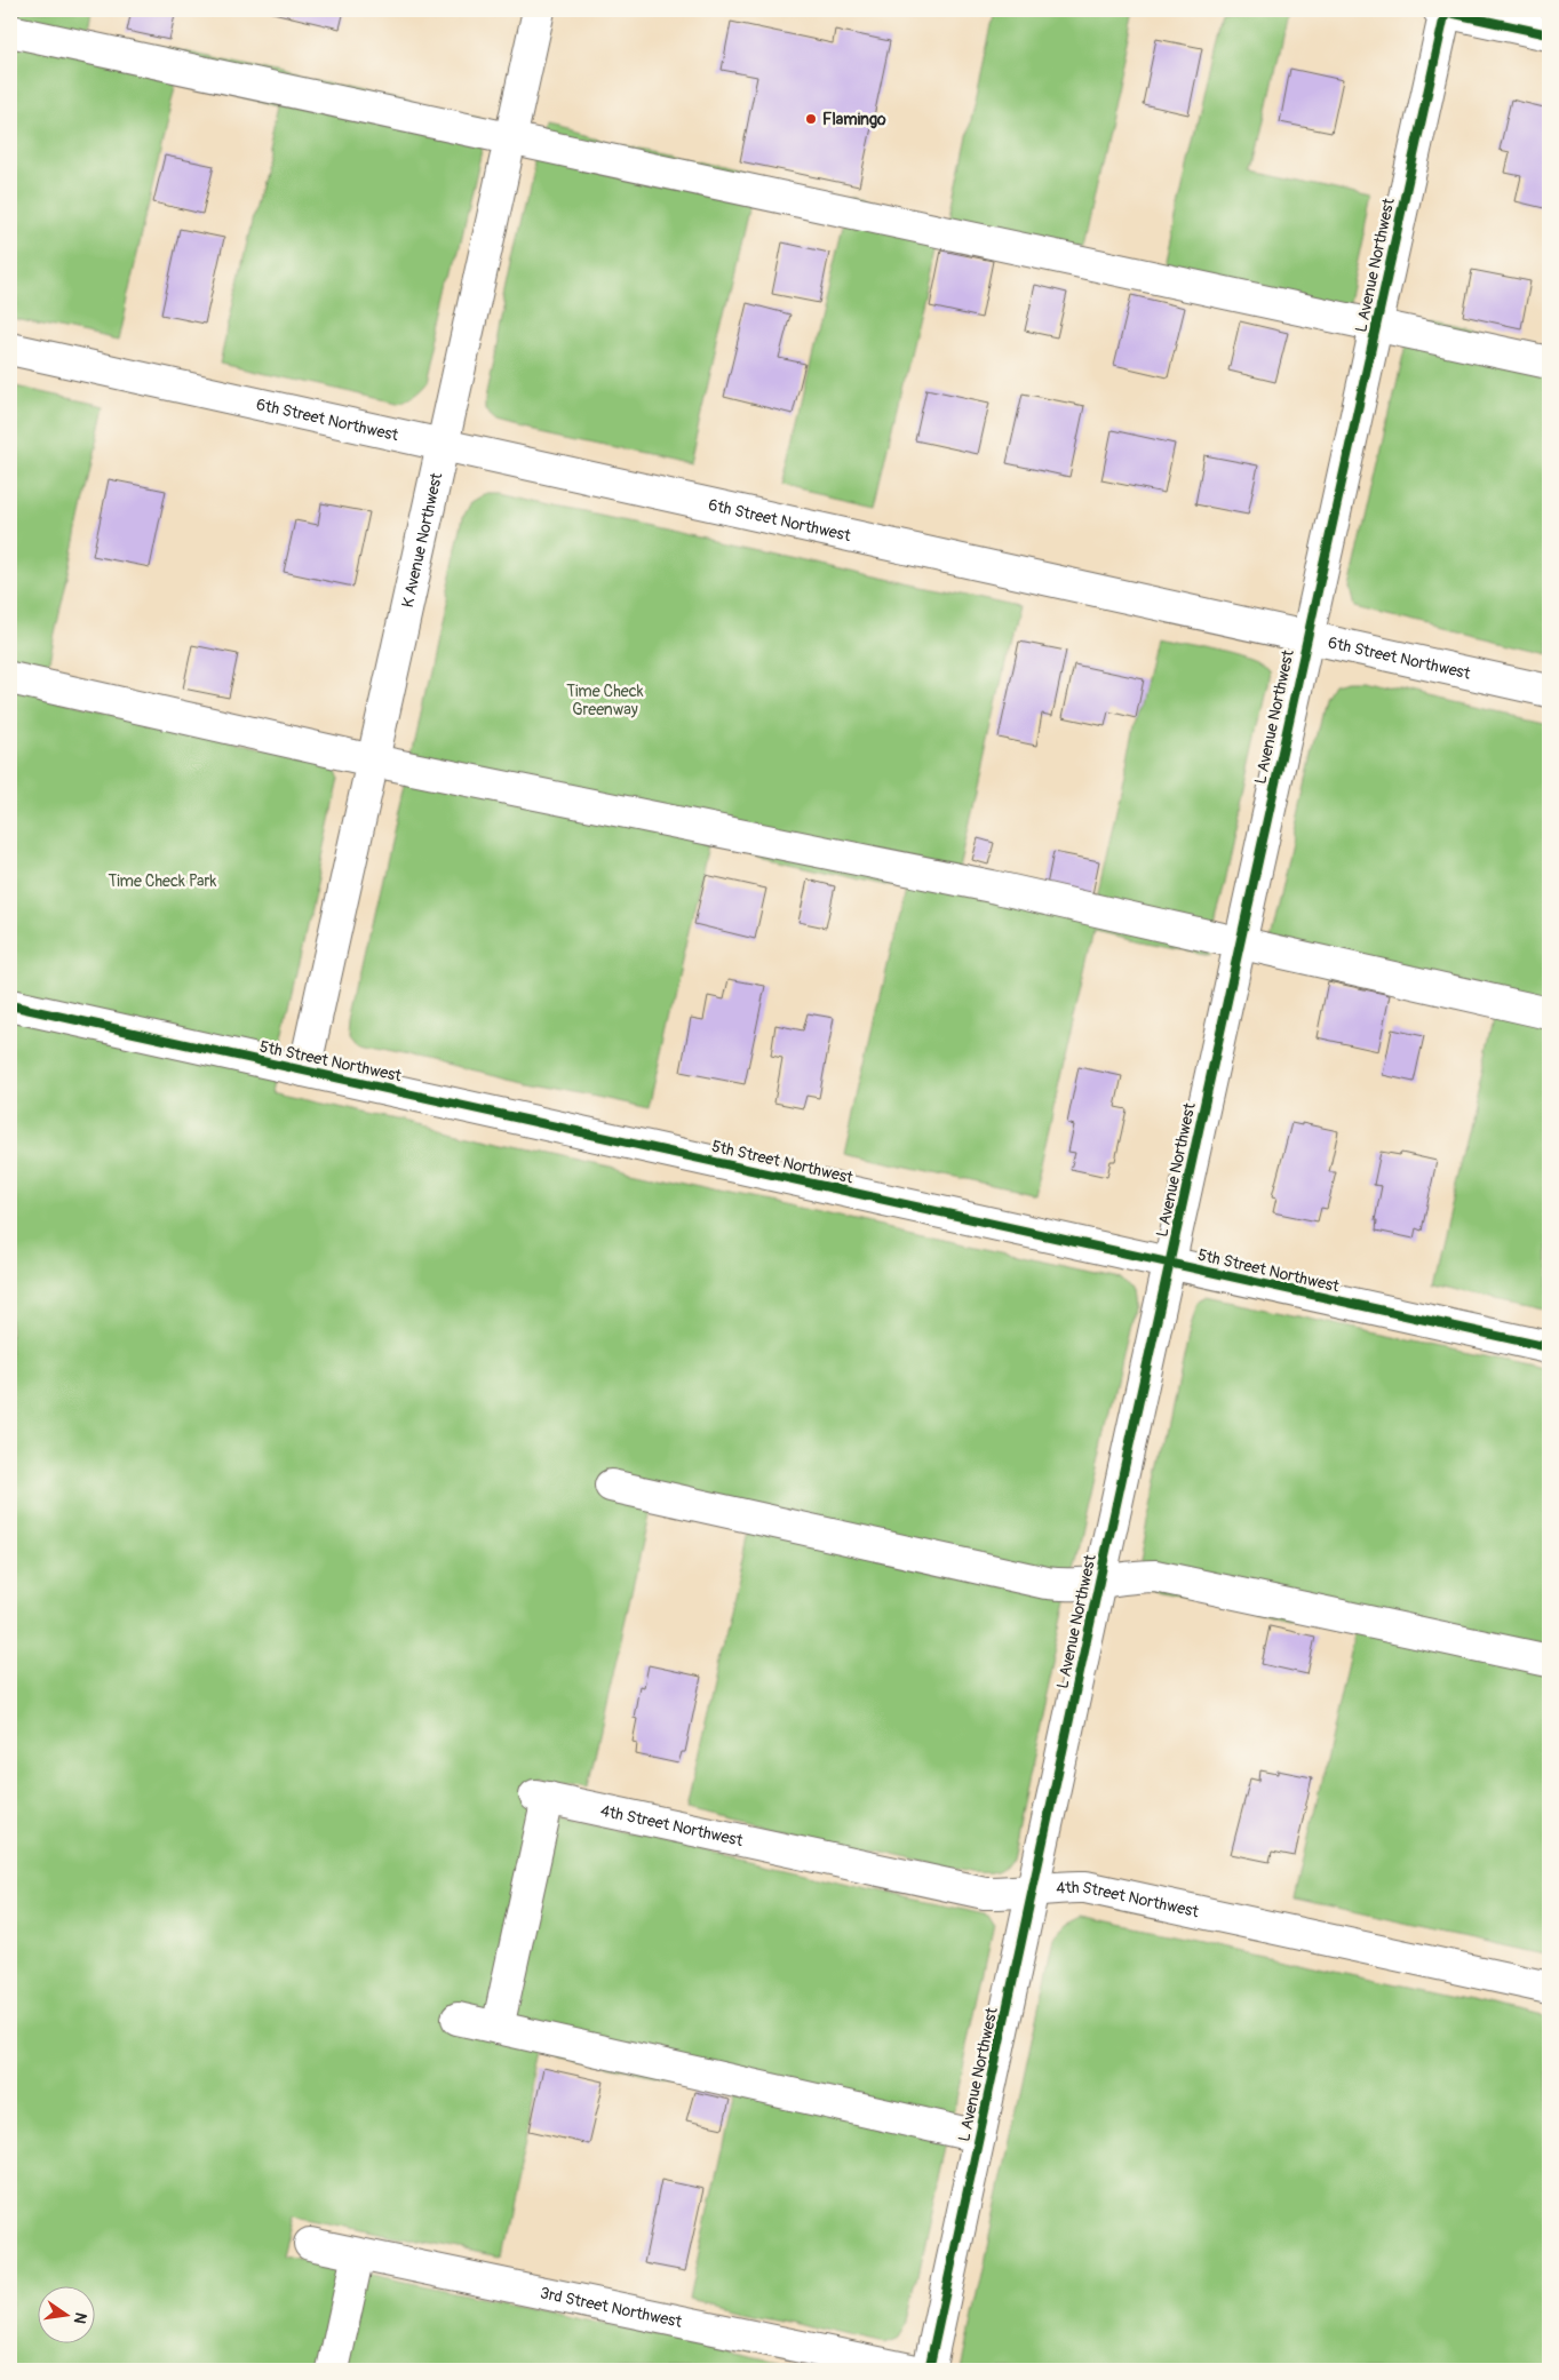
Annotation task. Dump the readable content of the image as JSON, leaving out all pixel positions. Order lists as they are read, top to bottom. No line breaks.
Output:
{"streets":{"street":["L Avenue Northwest","6th Street Northwest","K Avenue Northwest","5th Street Northwest","4th Street Northwest","3rd Street Northwest"]},"crossings":[["L Avenue Northwest","6th Street Northwest"],["L Avenue Northwest","5th Street Northwest"],["L Avenue Northwest","4th Street Northwest"],["6th Street Northwest","K Avenue Northwest"],["K Avenue Northwest","5th Street Northwest"]],"parks":["Time Check Greenway","Time Check Park"],"places":["Flamingo"],"north":"right"}
